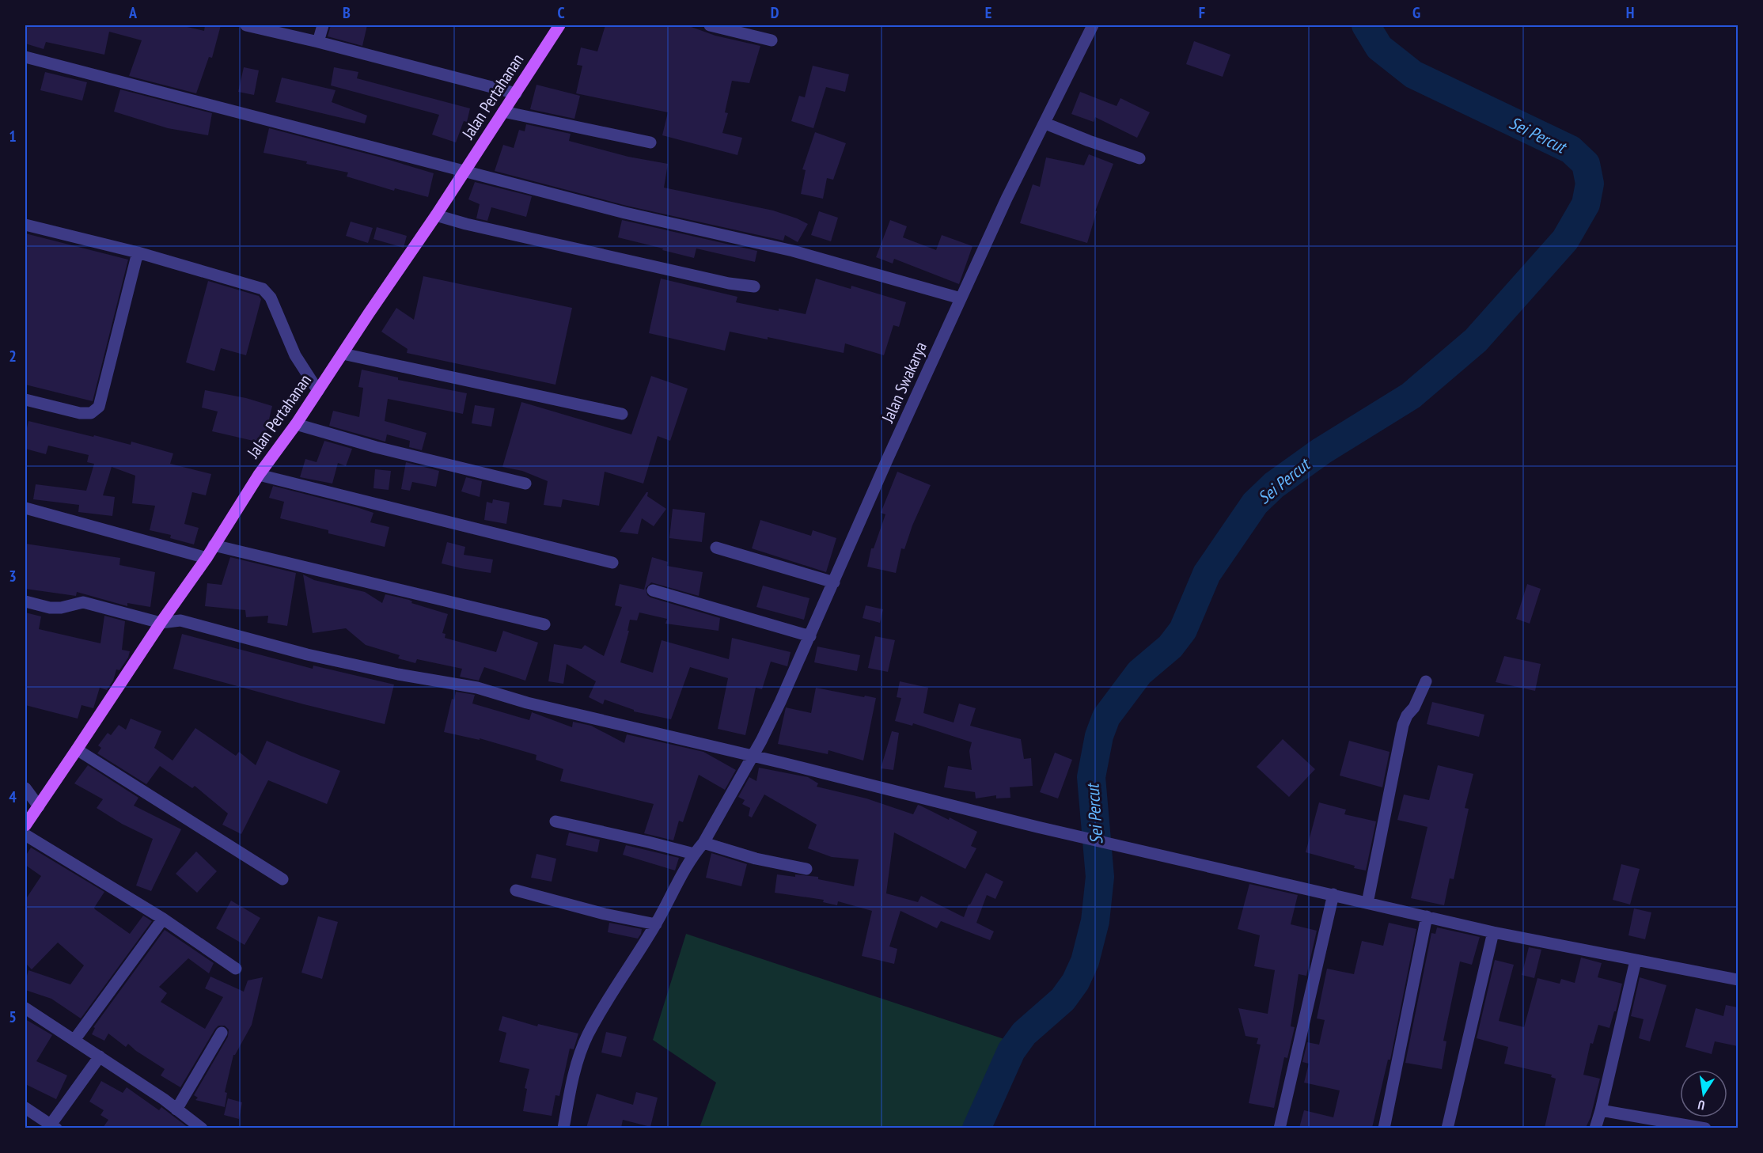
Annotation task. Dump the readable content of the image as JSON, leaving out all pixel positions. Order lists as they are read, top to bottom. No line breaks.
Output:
{"streets":{"main road":["Jalan Pertahanan"],"street":["Jalan Swakarya"]},"water":["Sei Percut"],"north":"bottom","grid":{"columns":["A","B","C","D","E","F","G","H"],"rows":["1","2","3","4","5"]}}
